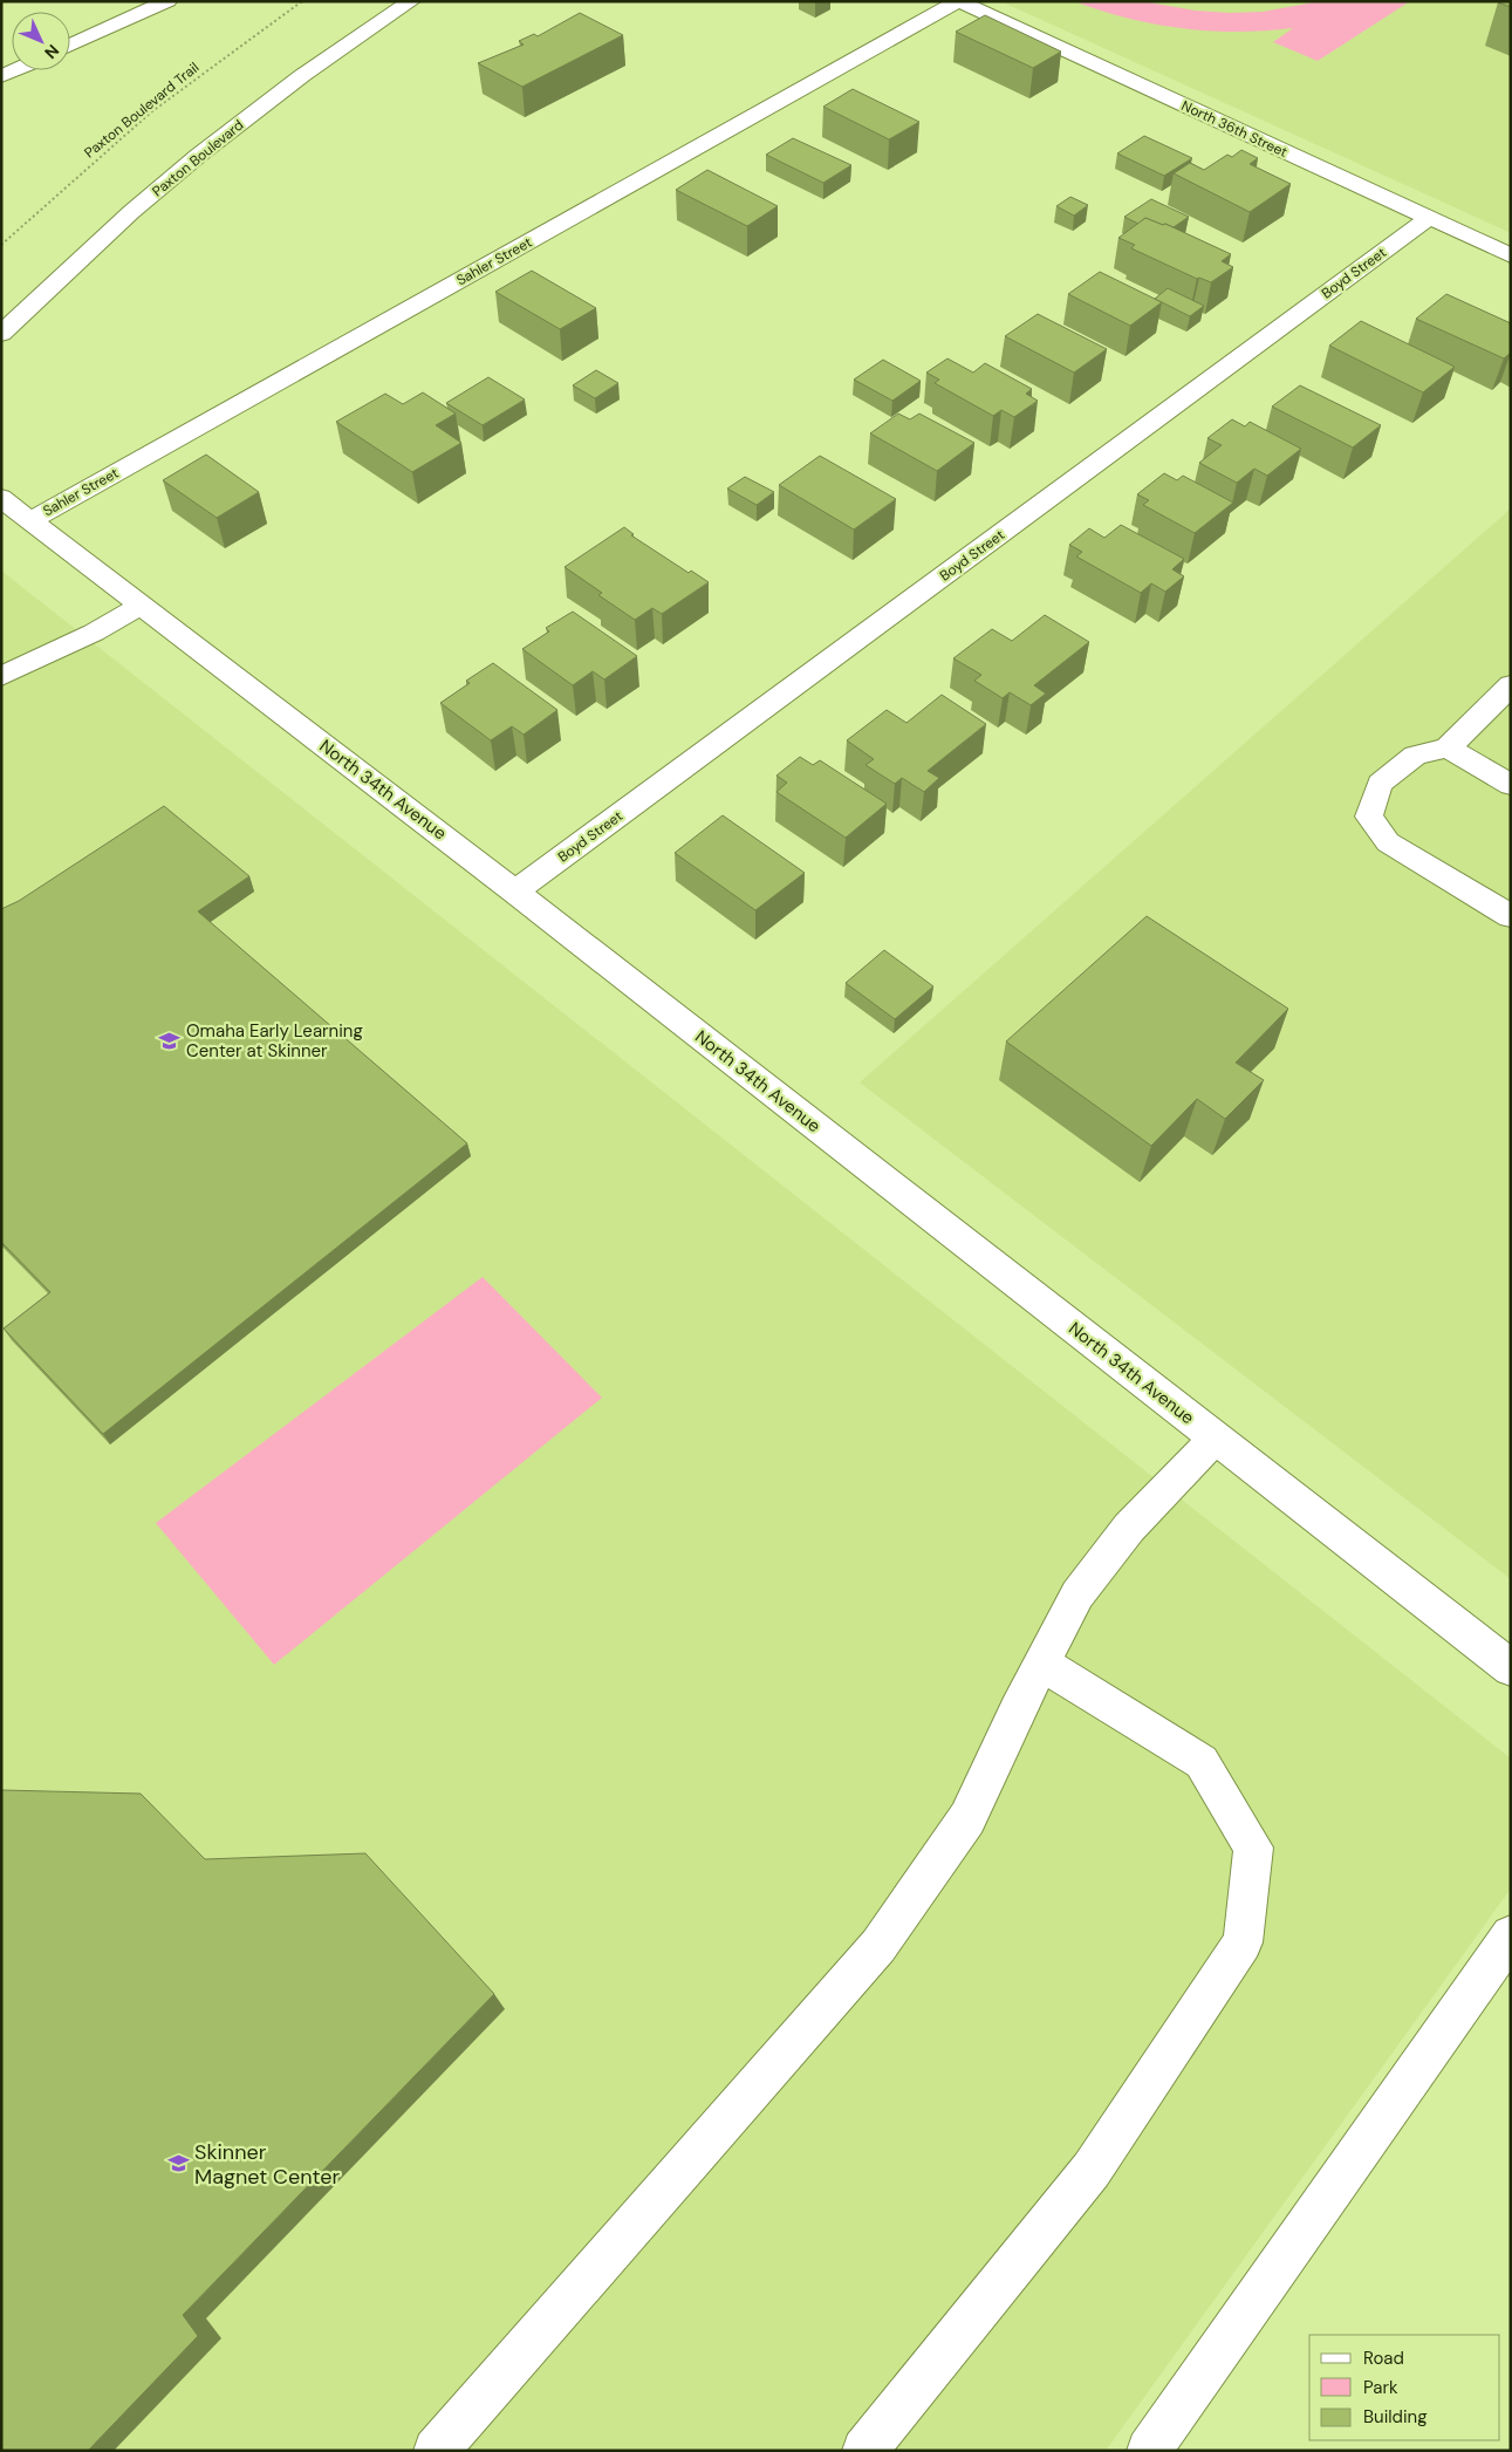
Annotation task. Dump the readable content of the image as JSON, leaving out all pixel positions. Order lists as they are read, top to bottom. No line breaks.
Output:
{"streets":{"street":["North 36th Street","Paxton Boulevard","Sahler Street","Boyd Street","North 34th Avenue"],"path":["Paxton Boulevard Trail"]},"crossings":[["North 36th Street","Sahler Street"],["North 36th Street","Boyd Street"],["Sahler Street","North 34th Avenue"],["Boyd Street","North 34th Avenue"]],"places":{"school or university":["Omaha Early Learning Center at Skinner","Skinner Magnet Center"]},"legend":["Road","Park","Building"],"north":"bottom right"}
